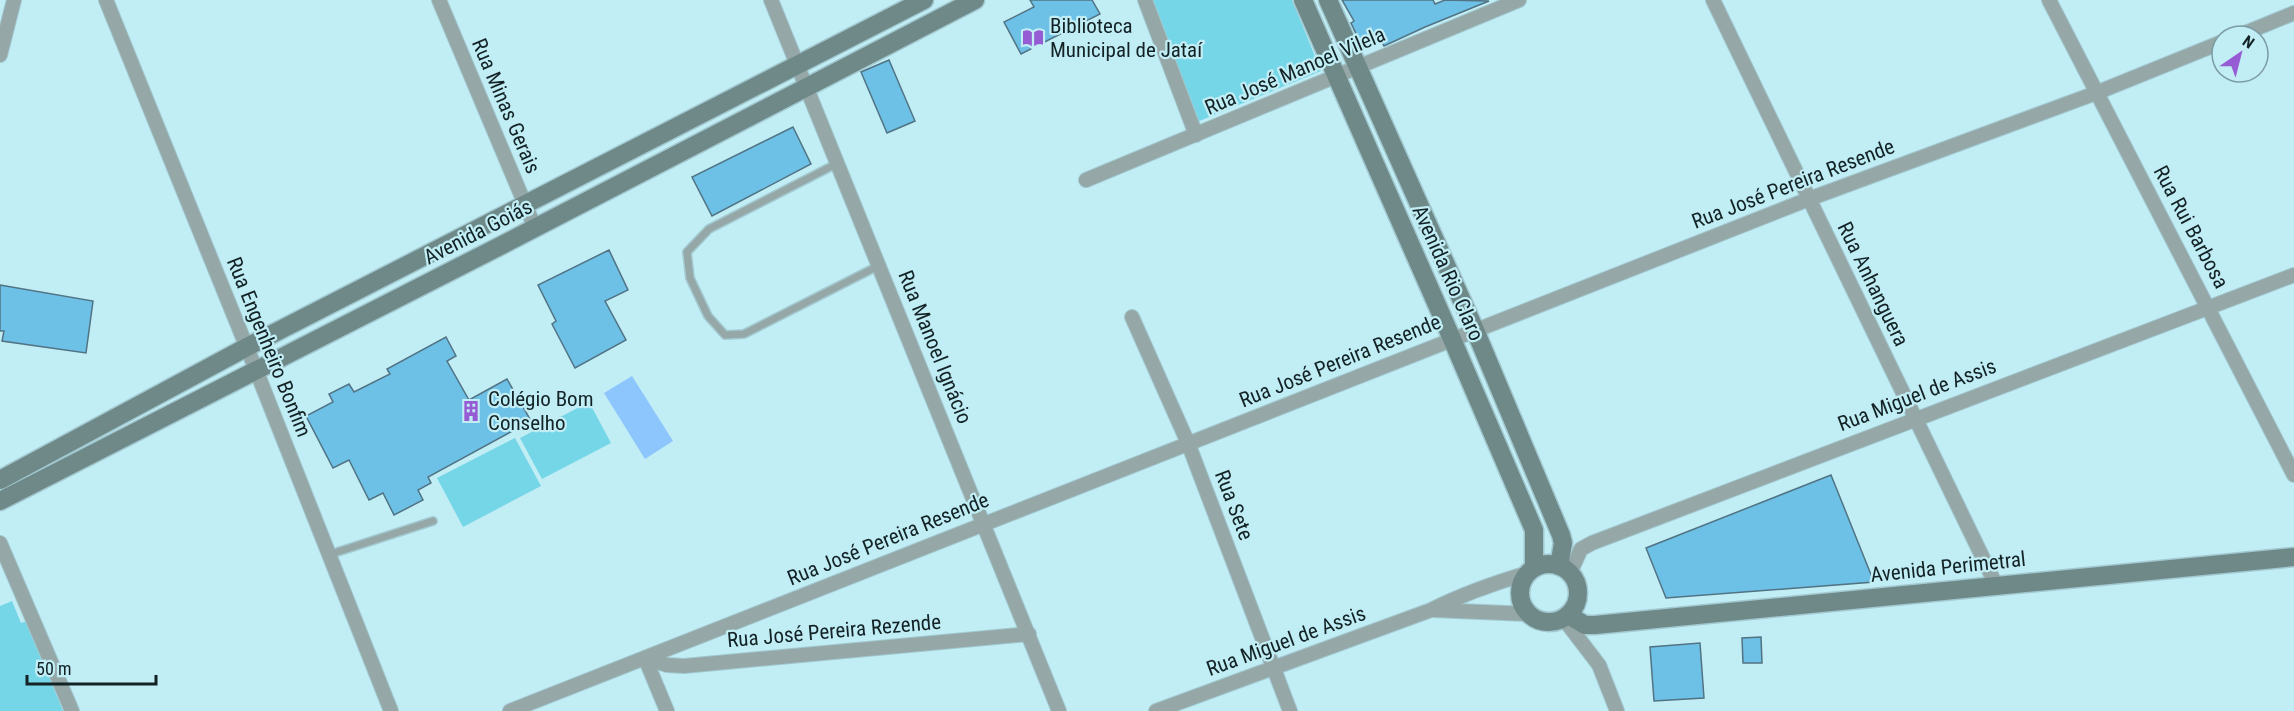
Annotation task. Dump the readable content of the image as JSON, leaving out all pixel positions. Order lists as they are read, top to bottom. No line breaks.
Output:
{"streets":{"main road":["Avenida Goiás","Avenida Rio Claro","Avenida Perimetral"],"street":["Rua José Manoel Vilela","Rua Minas Gerais","Rua José Pereira Resende","Rua Rui Barbosa","Rua Anhanguera","Rua Engenheiro Bonfim","Rua Manoel Ignácio","Rua Miguel de Assis","Rua Sete","Rua José Pereira Rezende"]},"crossings":[["Rua José Manoel Vilela","Avenida Rio Claro"],["Rua Minas Gerais","Avenida Goiás"],["Rua José Pereira Resende","Rua Rui Barbosa"],["Rua José Pereira Resende","Avenida Rio Claro"],["Rua José Pereira Resende","Rua Anhanguera"],["Rua José Pereira Resende","Rua Manoel Ignácio"],["Rua José Pereira Resende","Rua Sete"],["Rua José Pereira Resende","Rua José Pereira Rezende"],["Rua Rui Barbosa","Rua Miguel de Assis"],["Avenida Goiás","Rua Engenheiro Bonfim"],["Avenida Goiás","Rua Manoel Ignácio"],["Avenida Rio Claro","Rua Miguel de Assis"],["Avenida Rio Claro","Avenida Perimetral"],["Rua Anhanguera","Rua Miguel de Assis"],["Rua Anhanguera","Avenida Perimetral"],["Rua Manoel Ignácio","Rua José Pereira Rezende"],["Rua Miguel de Assis","Rua Sete"],["Rua Miguel de Assis","Avenida Perimetral"]],"places":{"library":["Biblioteca Municipal de Jataí"],"building":["Colégio Bom Conselho"]},"scale_bar":"50 m","north":"top right"}
